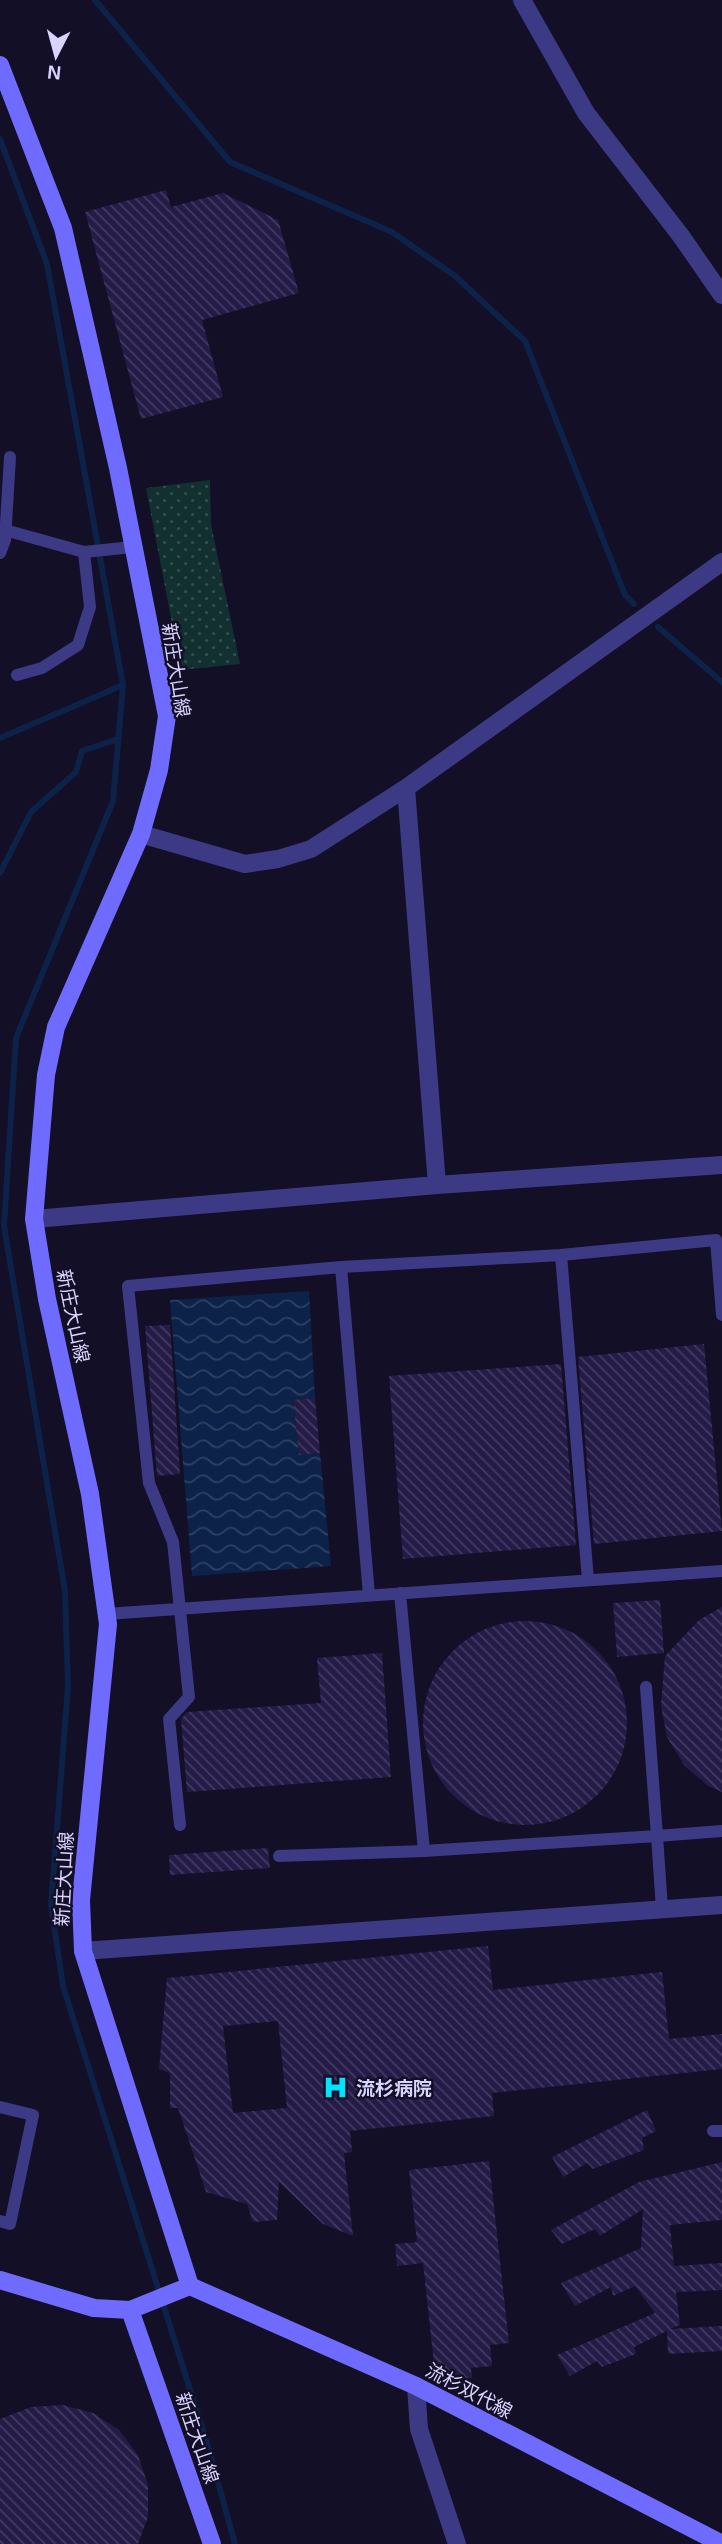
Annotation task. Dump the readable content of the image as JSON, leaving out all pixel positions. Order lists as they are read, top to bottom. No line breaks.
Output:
{"streets":{"main road":["新庄大山線","流杉双代線"]},"crossings":[["新庄大山線","流杉双代線"]],"places":{"hospital":["流杉病院"]},"north":"bottom"}
